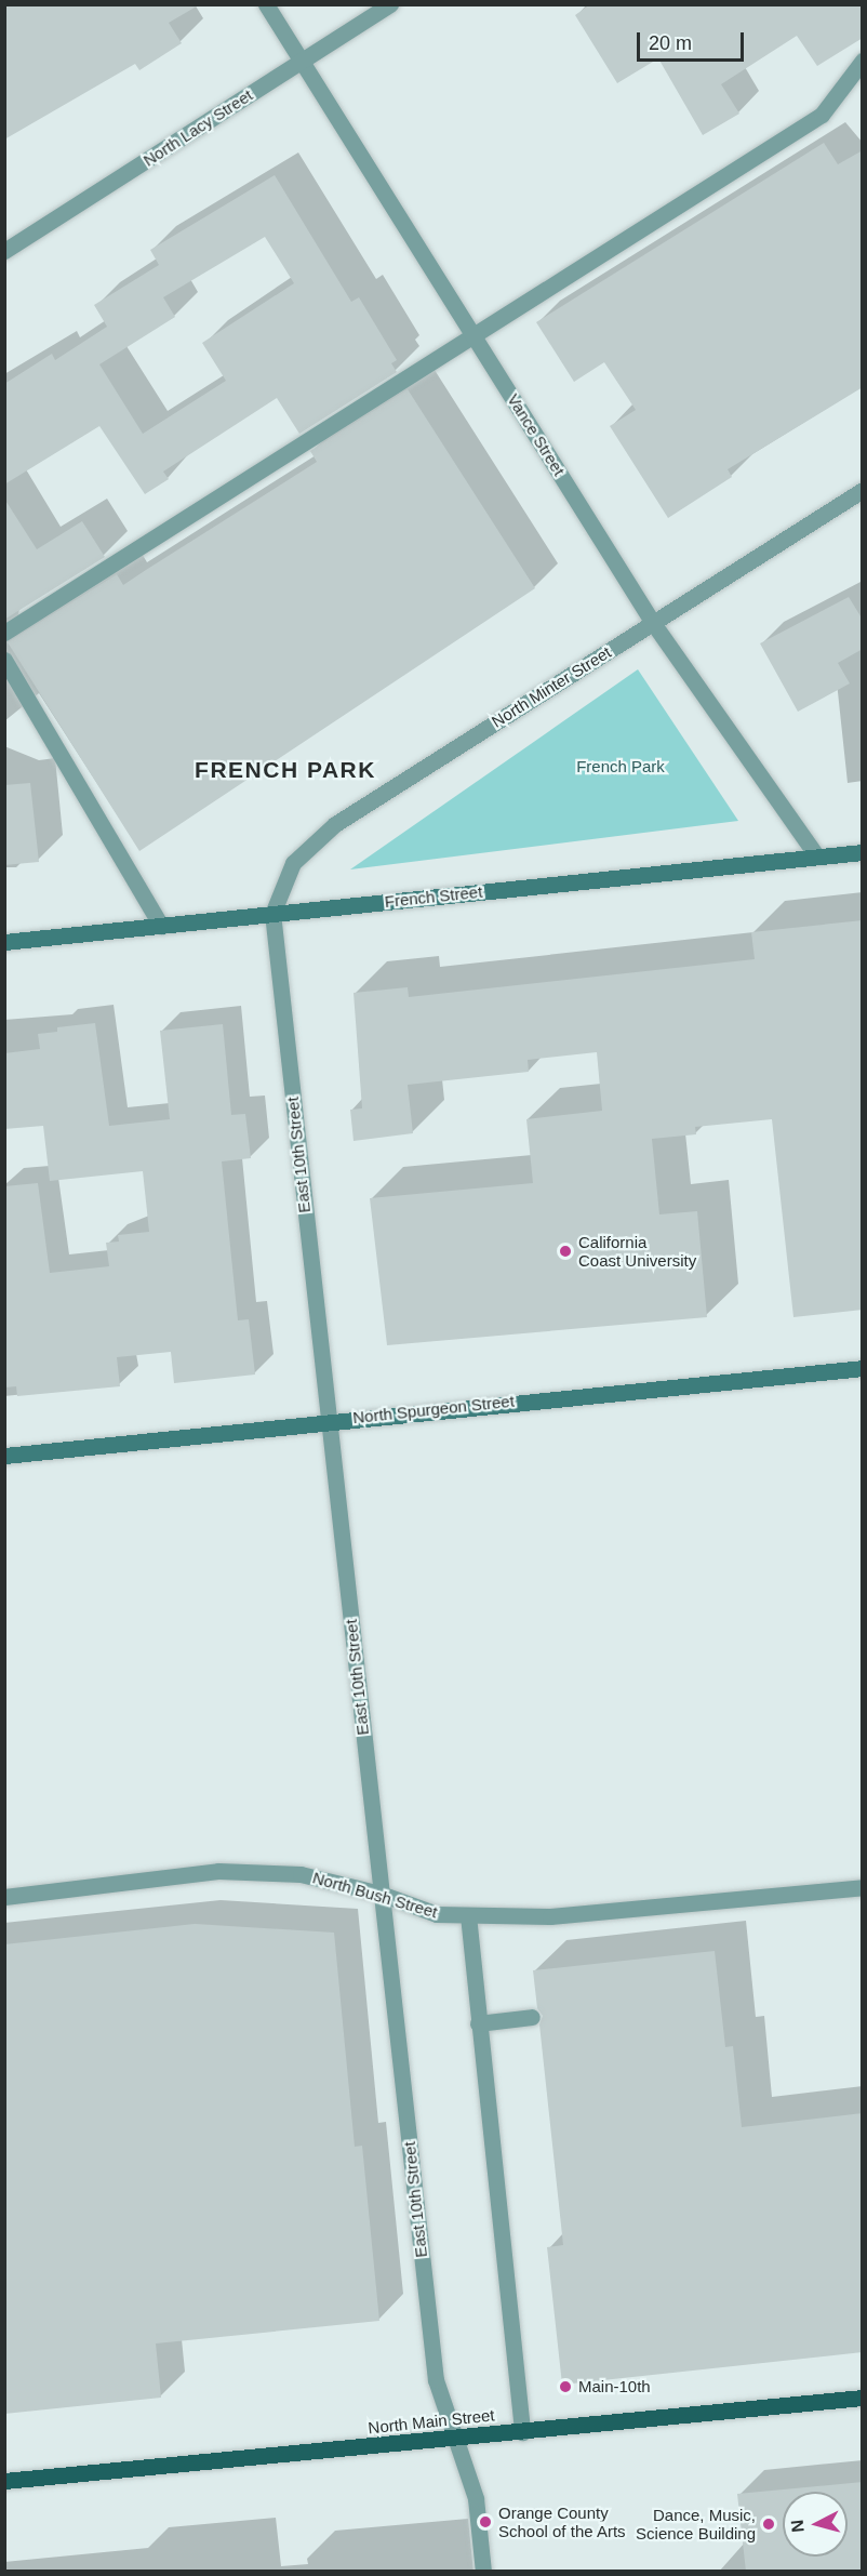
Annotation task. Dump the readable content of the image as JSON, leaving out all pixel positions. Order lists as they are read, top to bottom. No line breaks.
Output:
{"streets":{"main road":["North Main Street"],"street":["North Lacy Street","Vance Street","North Minter Street","French Street","East 10th Street","North Spurgeon Street","North Bush Street"]},"crossings":[["North Lacy Street","Vance Street"],["Vance Street","North Minter Street"],["Vance Street","French Street"],["North Minter Street","French Street"],["North Minter Street","East 10th Street"],["French Street","East 10th Street"],["East 10th Street","North Spurgeon Street"],["East 10th Street","North Bush Street"],["East 10th Street","North Main Street"]],"districts":["FRENCH PARK"],"parks":["French Park"],"places":["California Coast University","Main-10th","Orange County School of the Arts","Dance, Music, Science Building"],"scale_bar":"20 m","north":"left"}
